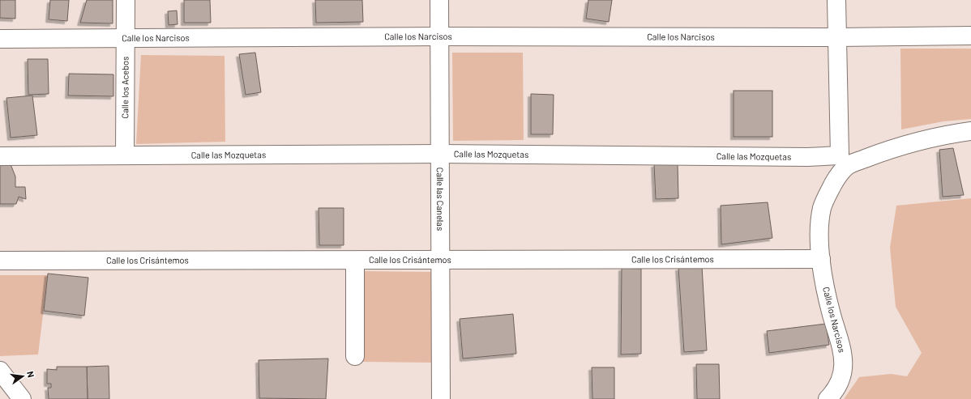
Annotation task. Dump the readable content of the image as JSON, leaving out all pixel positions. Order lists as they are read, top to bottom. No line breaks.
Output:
{"streets":{"street":["Calle los Narcisos","Calle los Acebos","Calle las Mozquetas","Calle las Canelas","Calle los Crisántemos"]},"crossings":[["Calle los Narcisos","Calle los Acebos"],["Calle los Narcisos","Calle las Mozquetas"],["Calle los Narcisos","Calle las Canelas"],["Calle los Narcisos","Calle los Crisántemos"],["Calle los Acebos","Calle las Mozquetas"],["Calle las Mozquetas","Calle las Canelas"],["Calle las Canelas","Calle los Crisántemos"]],"north":"right"}
